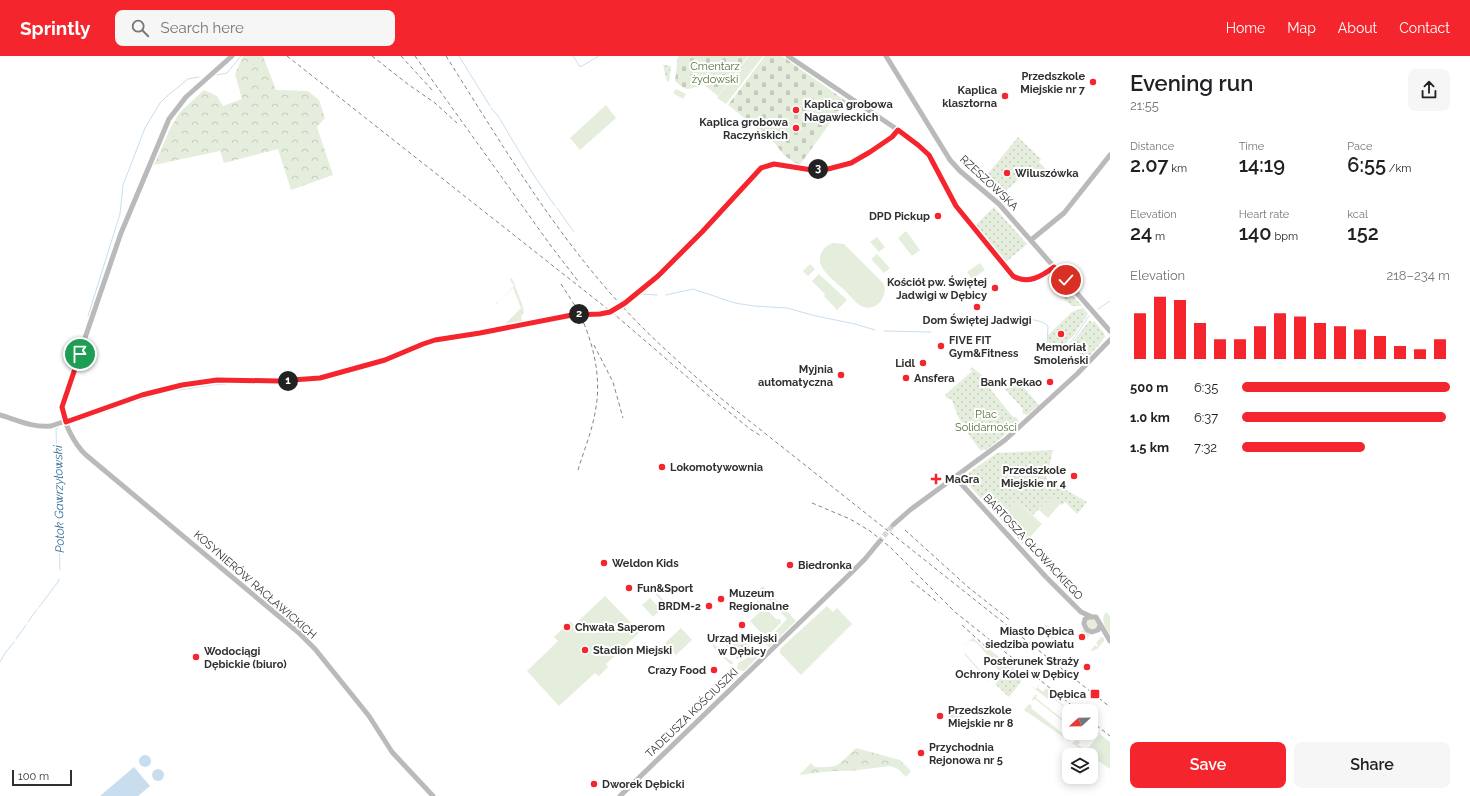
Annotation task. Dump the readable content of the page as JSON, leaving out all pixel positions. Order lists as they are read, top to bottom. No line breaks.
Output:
{"streets":{"street":["RZESZOWSKA","BARTOSZA GŁOWACKIEGO","KOSYNIERÓW RACŁAWICKICH","TADEUSZA KOŚCIUSZKI"]},"water":["Potok Gawrzyłowski"],"parks":["Cmentarz żydowski","Plac Solidarności"],"places":{"other":["Przedszkole Miejskie nr 7","Kaplica klasztorna","Kaplica grobowa Nagawieckich","Kaplica grobowa Raczyńskich","Wiluszówka","DPD Pickup","Kościół pw. Świętej Jadwigi w Dębicy","Dom Świętej Jadwigi","Memoriał Smoleński","FIVE FIT Gym&Fitness","Lidl","Myjnia automatyczna","Ansfera","Bank Pekao","Lokomotywownia","Przedszkole Miejskie nr 4","Weldon Kids","Biedronka","Fun&Sport","Muzeum Regionalne","BRDM-2","Urząd Miejski w Dębicy","Chwała Saperom","Miasto Dębica siedziba powiatu","Stadion Miejski","Wodociągi Dębickie (biuro)","Posterunek Straży Ochrony Kolei w Dębicy","Crazy Food","Przedszkole Miejskie nr 8","Przychodnia Rejonowa nr 5","Dworek Dębicki"],"health":["MaGra"],"transit":["Dębica"]},"scale_bar":"100 m","north":"left","page":{"header":"Sprintly","search":"Search here","nav":["Home","Map","About","Contact"],"heading":["Evening run","21:55"],"stats":[["Distance","2.07 km"],["Time","14:19"],["Pace","6:55 /km"],["Elevation","24 m"],["Heart rate","140 bpm"],["kcal","152"]],"pins":["3","2","1"],"chart":["Elevation","218–234 m"],"list":[{"name":"500 m","note":"6:35"},{"name":"1.0 km","note":"6:37"},{"name":"1.5 km","note":"7:32"}],"buttons":["Save","Share"],"scale":"100 m"}}
